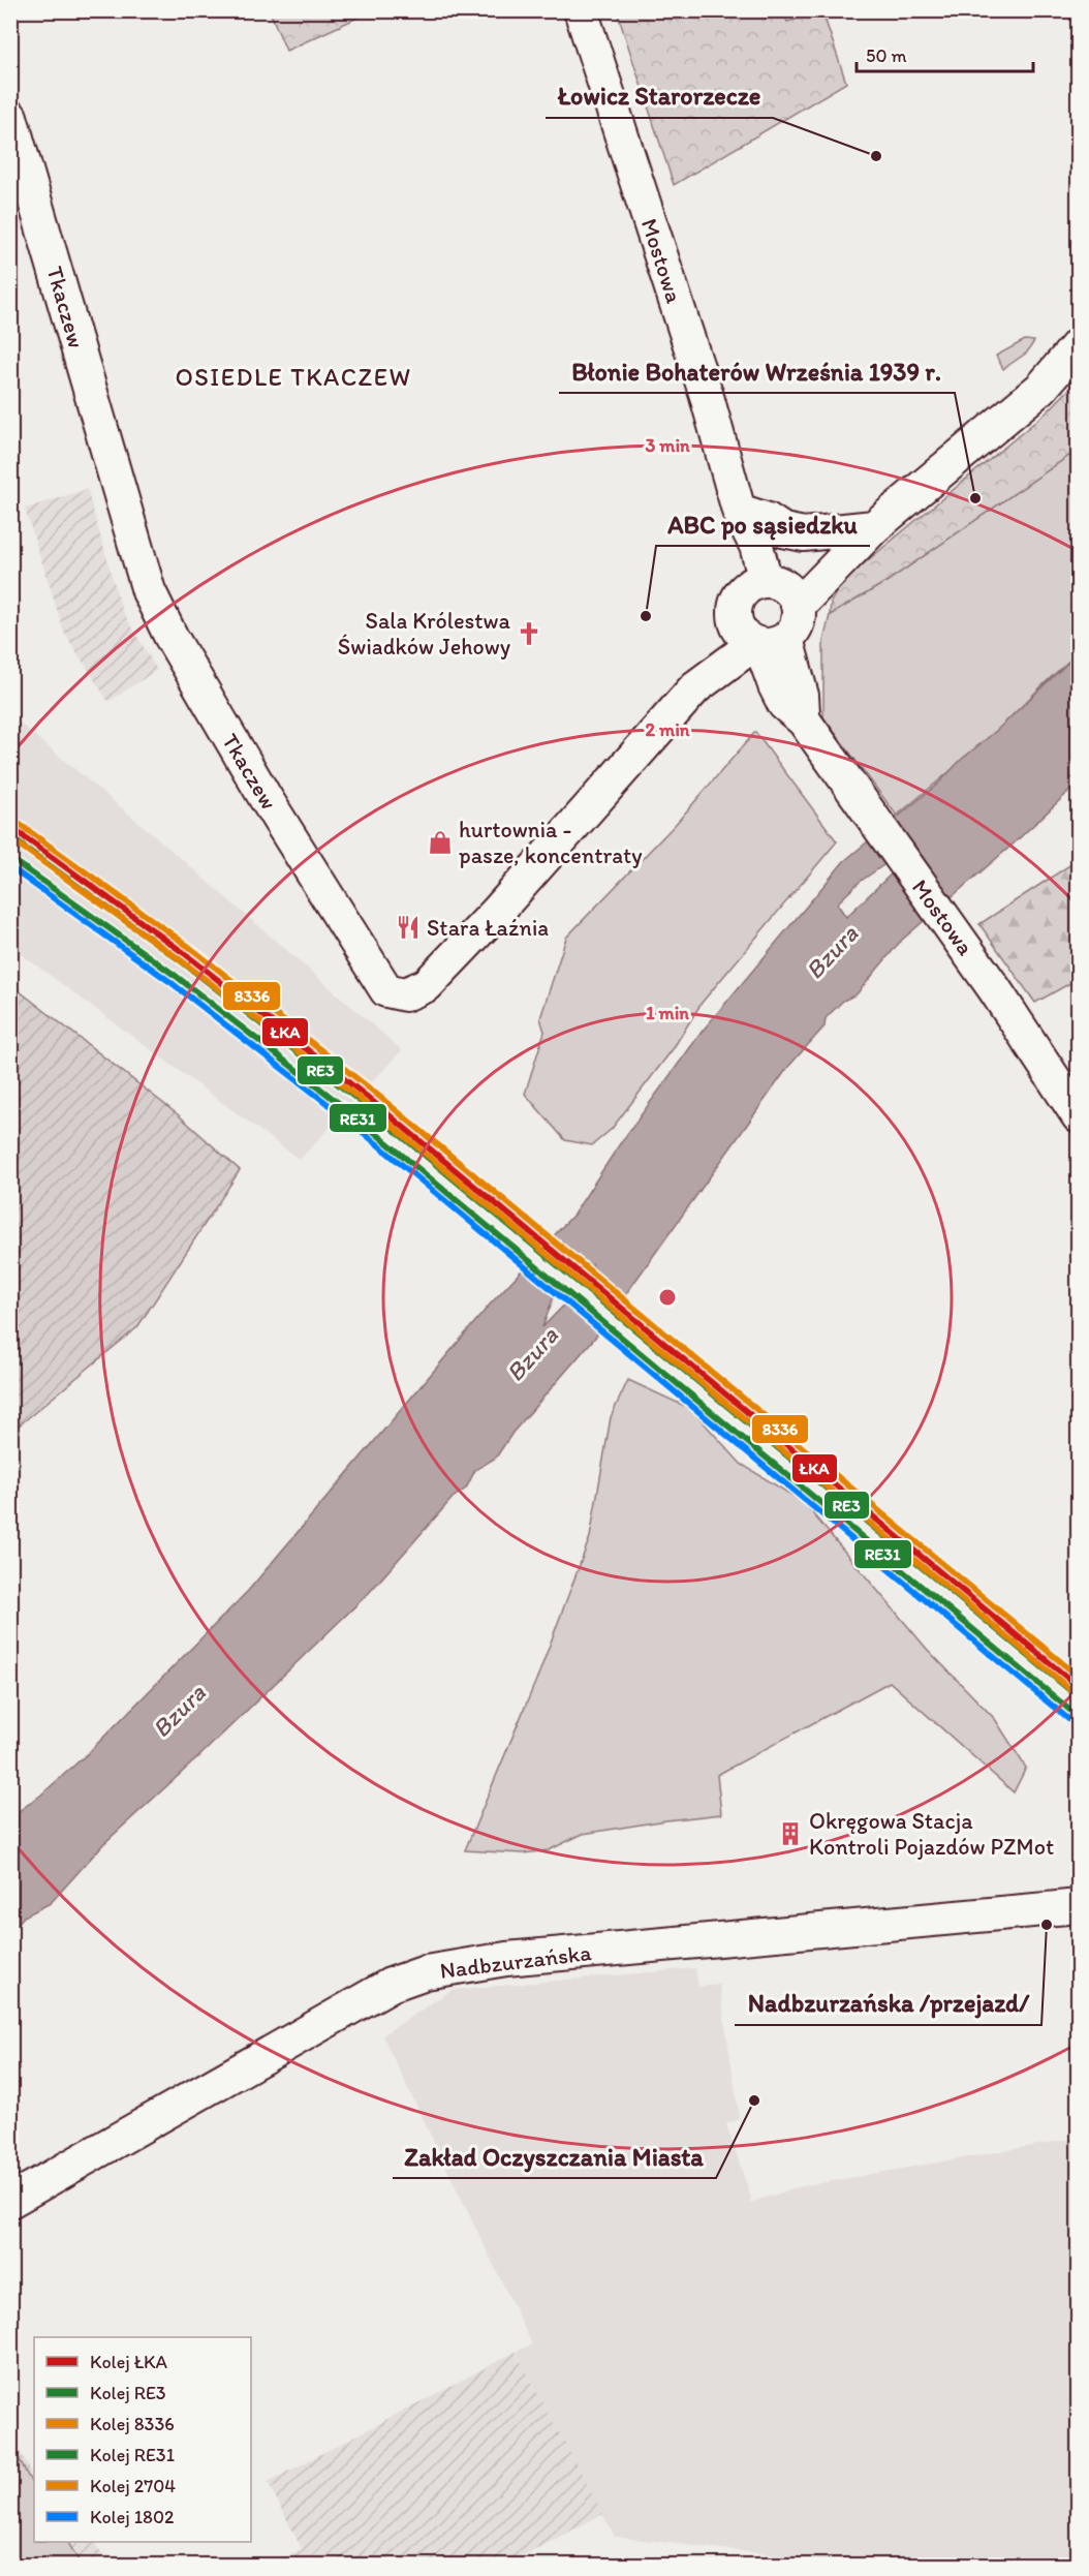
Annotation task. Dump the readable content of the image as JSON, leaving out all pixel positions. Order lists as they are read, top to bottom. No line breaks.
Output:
{"streets":{"street":["Mostowa","Tkaczew","Nadbzurzańska"]},"crossings":[["Mostowa","Tkaczew"]],"districts":["OSIEDLE TKACZEW"],"water":["Bzura"],"places":{"other":["Łowicz Starorzecze","Błonie Bohaterów Września 1939 r.","ABC po sąsiedzku","Nadbzurzańska /przejazd/","Zakład Oczyszczania Miasta"],"church":["Sala Królestwa Świadków Jehowy"],"shop":["hurtownia - pasze, koncentraty"],"restaurant":["Stara Łaźnia"],"building":["Okręgowa Stacja Kontroli Pojazdów PZMot"]},"lines":["rail line 8336","rail line ŁKA","rail line RE3","rail line 2704","rail line RE31","rail line 1802"],"legend":["Kolej ŁKA","Kolej RE3","Kolej 8336","Kolej RE31","Kolej 2704","Kolej 1802"],"scale_bar":"50 m","rings":["3 min","2 min","1 min"]}
